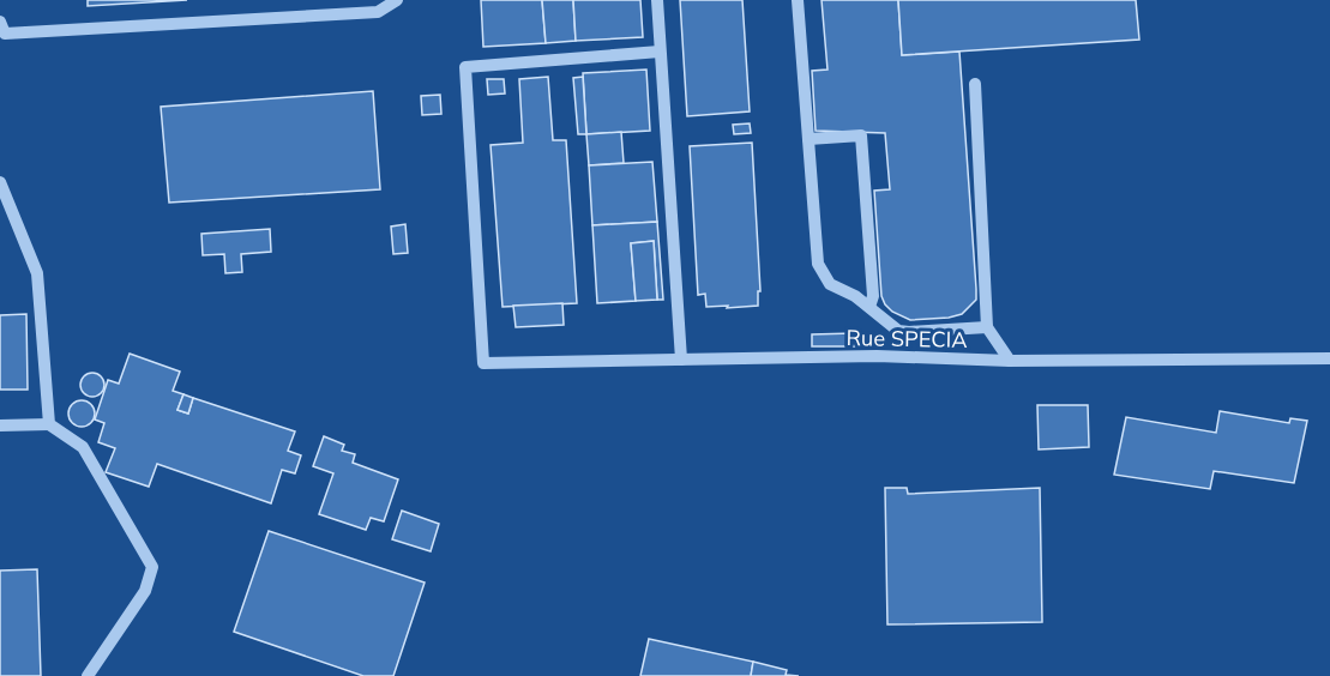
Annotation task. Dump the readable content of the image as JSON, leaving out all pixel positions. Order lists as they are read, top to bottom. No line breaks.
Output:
{"streets":{"street":["Rue SPECIA"]}}
